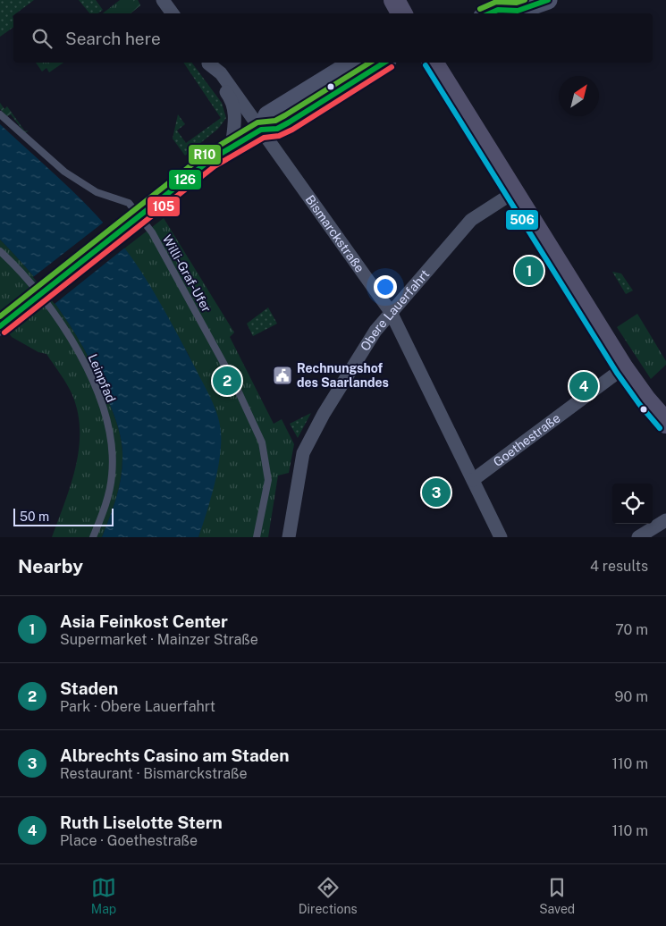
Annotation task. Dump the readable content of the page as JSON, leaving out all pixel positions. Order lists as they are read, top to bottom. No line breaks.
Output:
{"streets":{"street":["Bismarckstraße","Obere Lauerfahrt","Goethestraße"],"lane":["Willi-Graf-Ufer","Leinpfad"]},"crossings":[["Bismarckstraße","Obere Lauerfahrt"],["Bismarckstraße","Goethestraße"]],"places":{"public building":["Rechnungshof des Saarlandes"]},"lines":["transit line 126","transit line R10","transit line 506","transit line 105"],"scale_bar":"50 m","north":"top right","page":{"search":"Search here","pins":["1","2","4","3"],"scale":"50 m","heading":["Nearby","4 results"],"list":[{"mark":"1","name":"Asia Feinkost Center","note":"Supermarket · Mainzer Straße","value":"70 m"},{"mark":"2","name":"Staden","note":"Park · Obere Lauerfahrt","value":"90 m"},{"mark":"3","name":"Albrechts Casino am Staden","note":"Restaurant · Bismarckstraße","value":"110 m"},{"mark":"4","name":"Ruth Liselotte Stern","note":"Place · Goethestraße","value":"110 m"}],"nav":["Map","Directions","Saved"]}}
